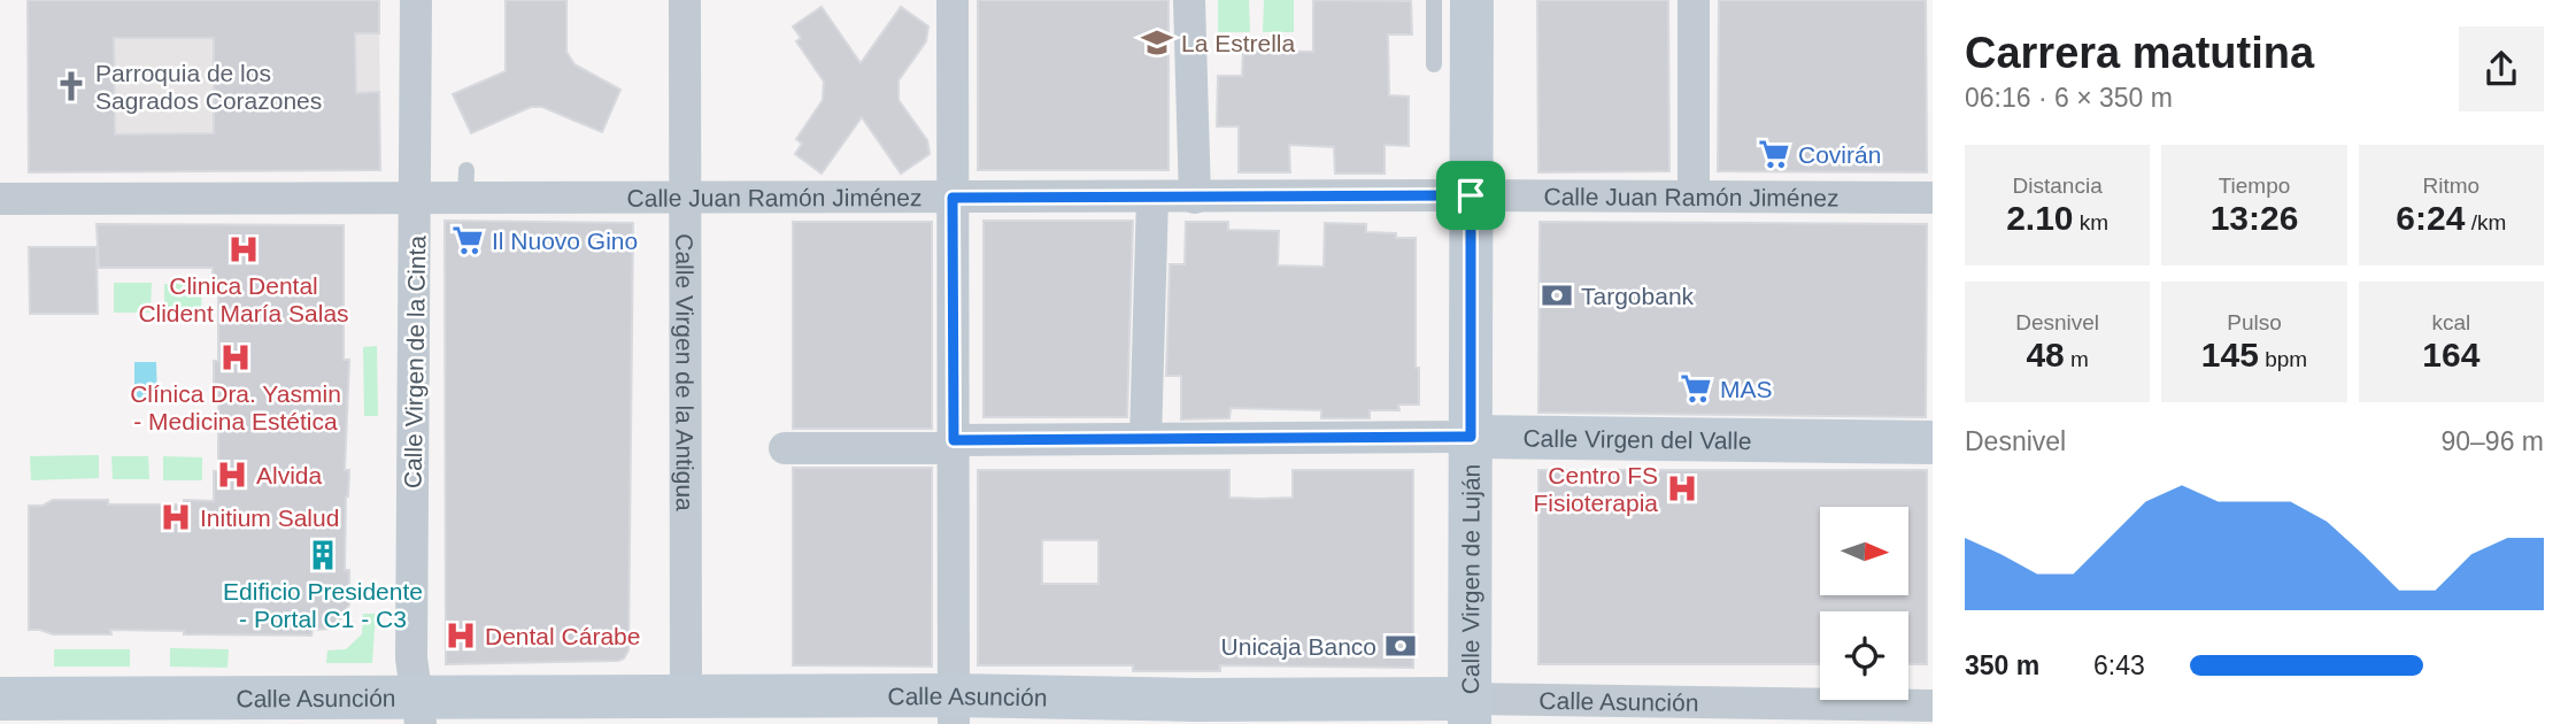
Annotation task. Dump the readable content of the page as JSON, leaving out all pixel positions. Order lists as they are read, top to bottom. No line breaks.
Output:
{"streets":{"street":["Calle Juan Ramón Jiménez","Calle Virgen de la Cinta","Calle Virgen de la Antigua","Calle Virgen del Valle","Calle Virgen de Luján","Calle Asunción"]},"crossings":[["Calle Juan Ramón Jiménez","Calle Virgen de la Cinta"],["Calle Juan Ramón Jiménez","Calle Virgen de la Antigua"],["Calle Juan Ramón Jiménez","Calle Virgen de Luján"],["Calle Virgen de la Cinta","Calle Asunción"],["Calle Virgen de la Antigua","Calle Asunción"],["Calle Virgen del Valle","Calle Virgen de Luján"],["Calle Virgen de Luján","Calle Asunción"]],"places":{"school or university":["La Estrella"],"church":["Parroquia de los Sagrados Corazones"],"supermarket":["Covirán","Il Nuovo Gino","MAS"],"hospital":["Clinica Dental Clident María Salas","Clínica Dra. Yasmin - Medicina Estética","Alvida","Centro FS Fisioterapia","Initium Salud","Dental Cárabe"],"bank":["Targobank","Unicaja Banco"],"building":["Edificio Presidente - Portal C1 - C3"]},"north":"right","page":{"heading":["Carrera matutina","06:16 · 6 × 350 m"],"stats":[["Distancia","2.10 km"],["Tiempo","13:26"],["Ritmo","6:24 /km"],["Desnivel","48 m"],["Pulso","145 bpm"],["kcal","164"]],"chart":["Desnivel","90–96 m"],"list":[{"name":"350 m","note":"6:43"}]}}
